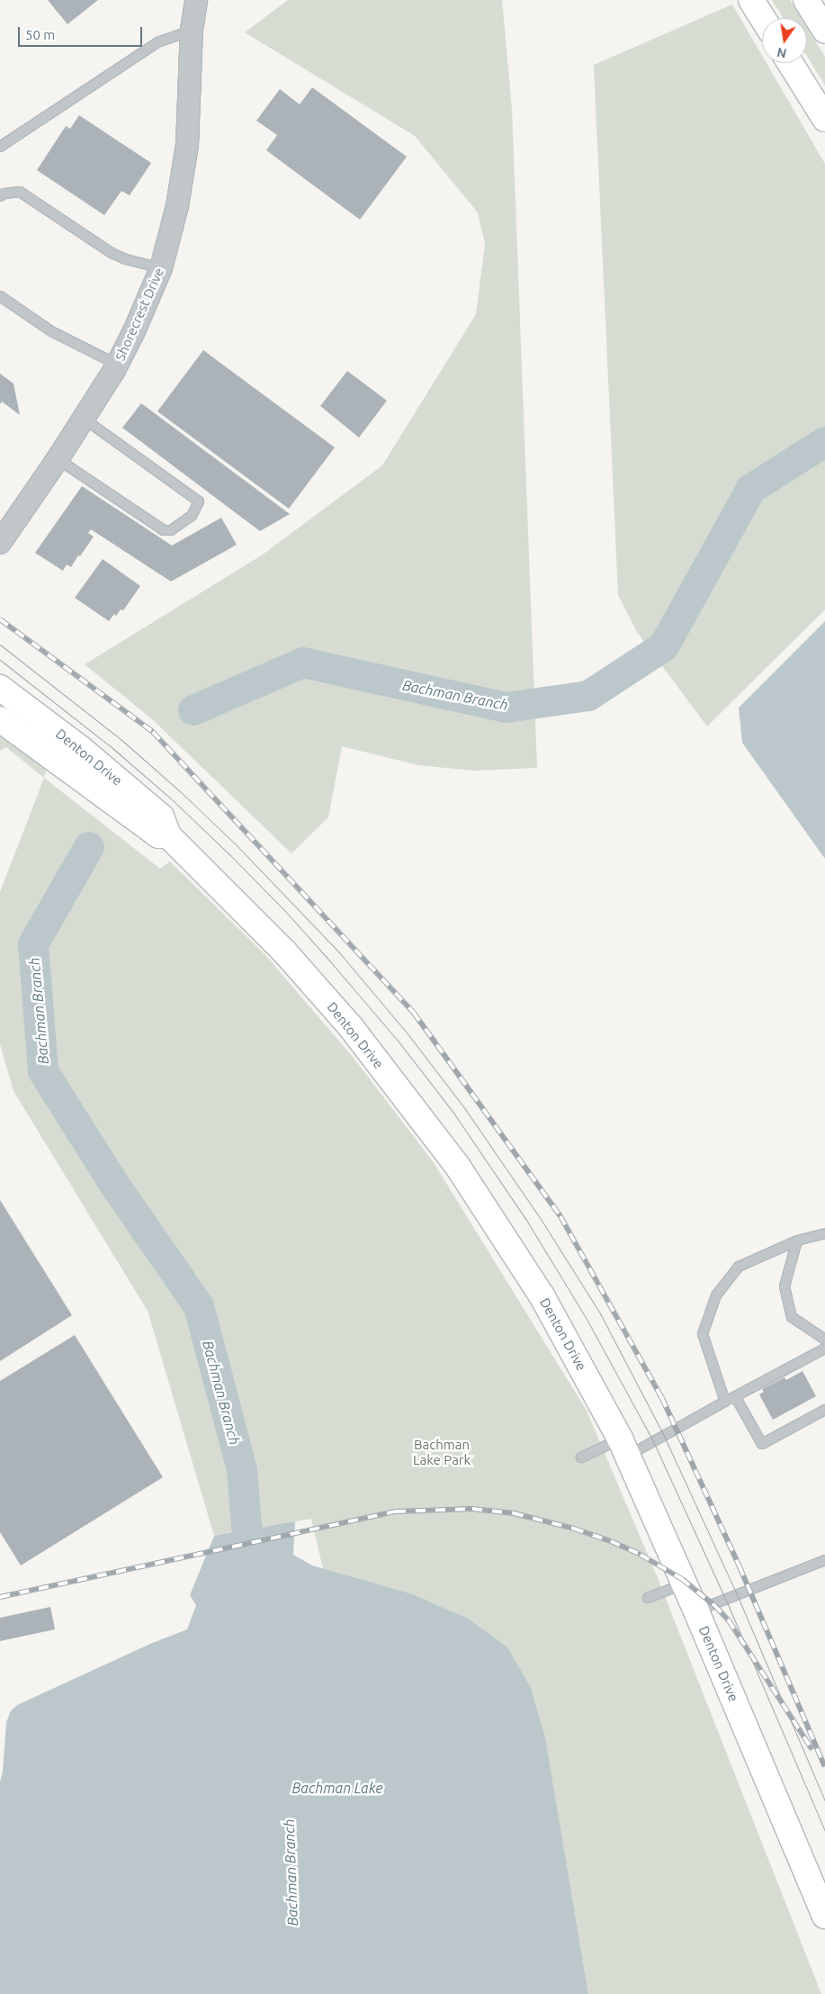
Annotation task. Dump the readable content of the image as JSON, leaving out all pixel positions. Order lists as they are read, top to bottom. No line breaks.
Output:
{"streets":{"main road":["Denton Drive"],"street":["Shorecrest Drive"]},"water":["Bachman Branch","Bachman Lake"],"parks":["Bachman Lake Park"],"scale_bar":"50 m","north":"bottom"}
